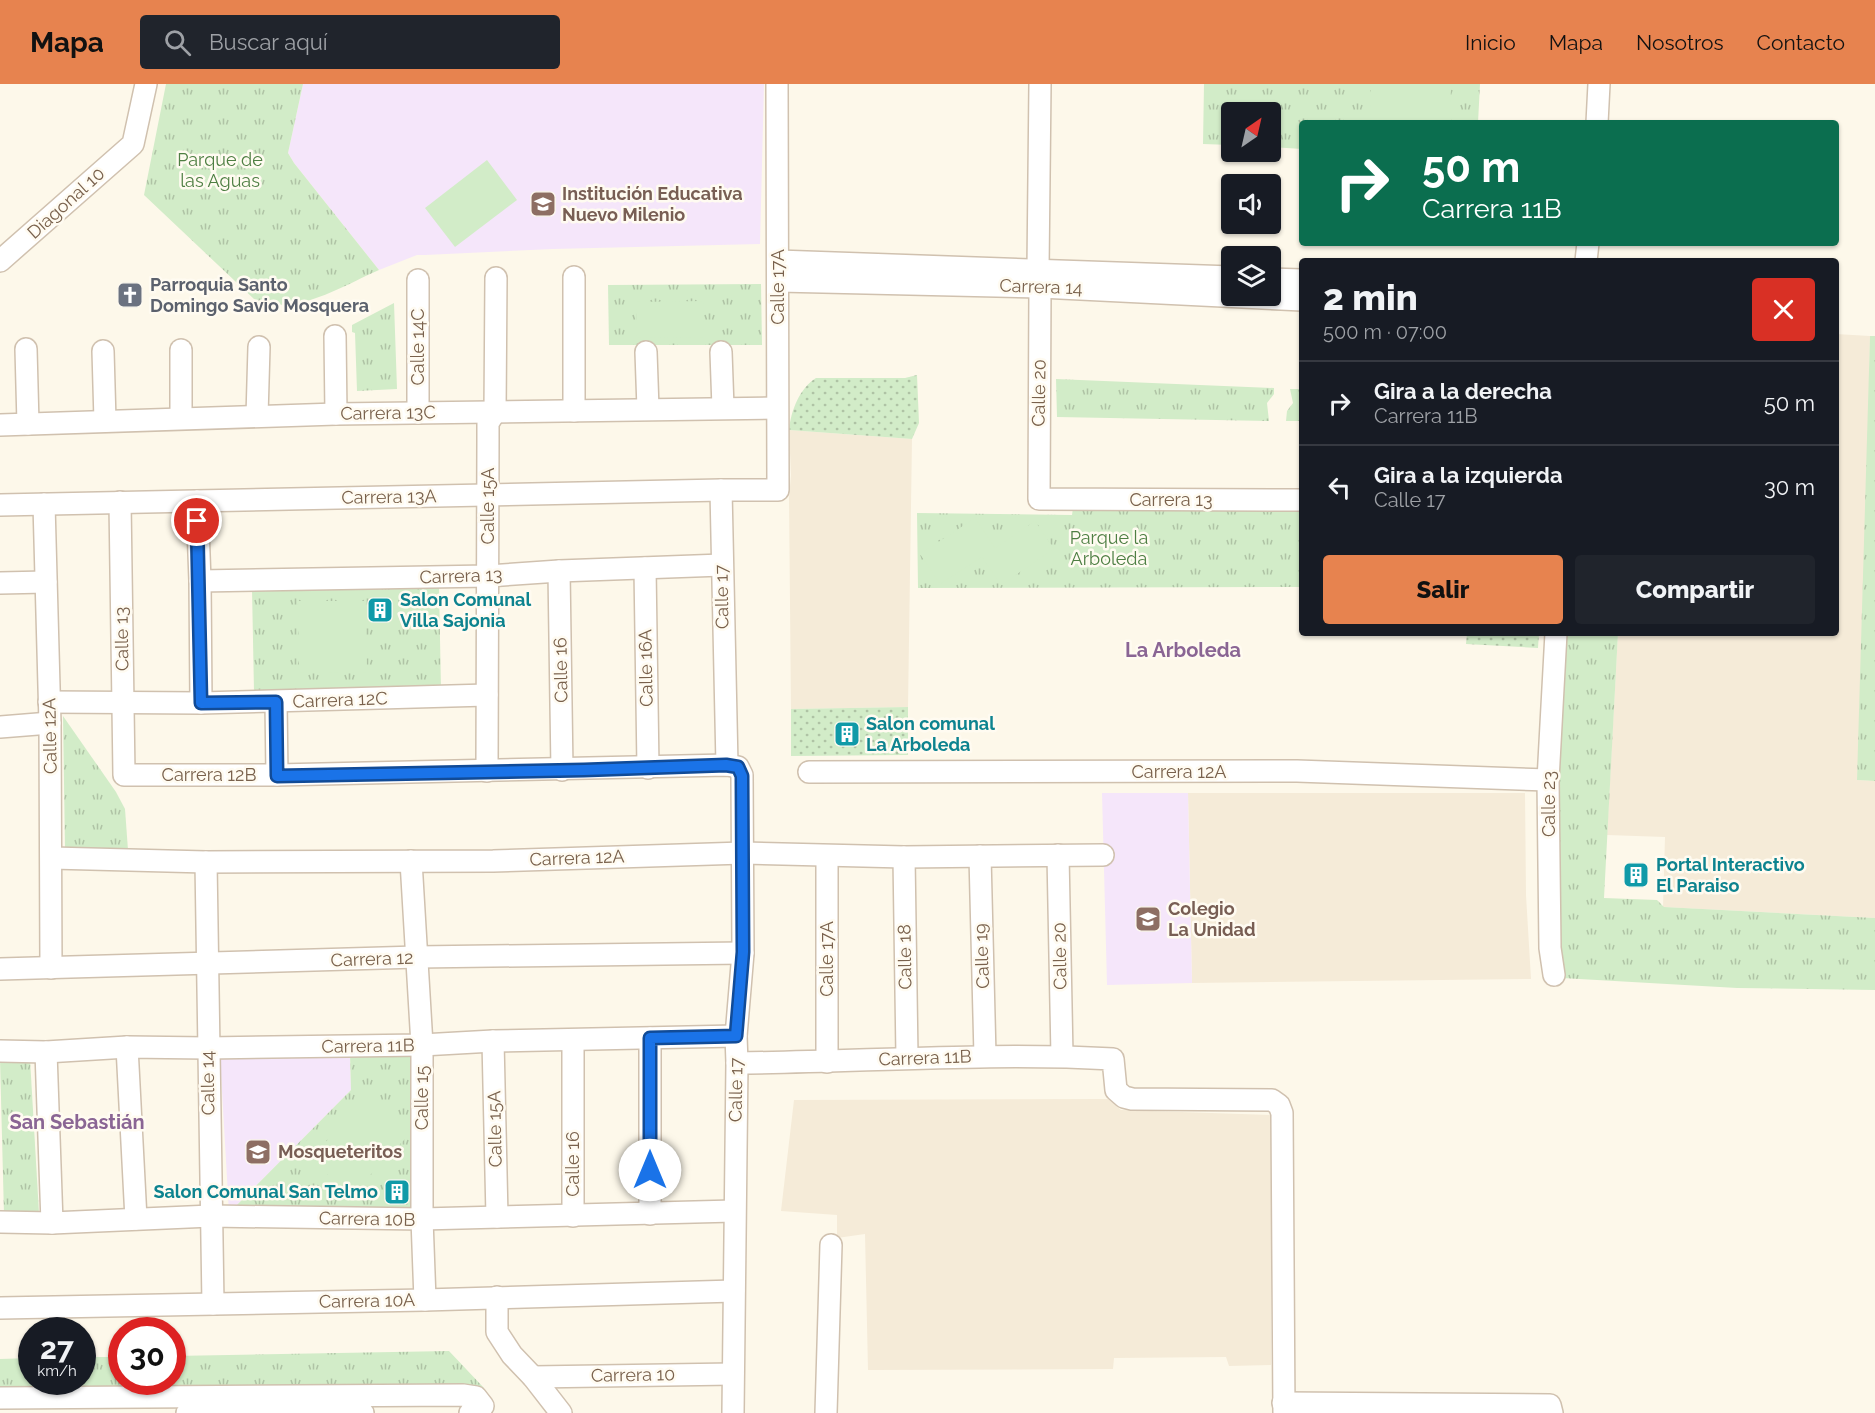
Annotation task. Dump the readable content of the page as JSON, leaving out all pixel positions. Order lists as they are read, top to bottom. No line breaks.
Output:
{"streets":{"street":["Diagonal 10","Calle 17A","Carrera 14","Calle 14C","Calle 20","Carrera 13C","Carrera 13A","Carrera 13","Calle 15A","Calle 17","Calle 13","Calle 16A","Calle 16","Carrera 12C","Calle 12A","Carrera 12A","Carrera 12B","Calle 23","Calle 19","Calle 18","Carrera 12","Carrera 11B","Calle 14","Calle 15","Carrera 10B","Carrera 10A","Carrera 10"]},"crossings":[["Calle 17A","Carrera 14"],["Calle 17A","Carrera 13C"],["Calle 17A","Carrera 13A"],["Calle 17A","Carrera 12A"],["Calle 17A","Carrera 11B"],["Carrera 14","Calle 20"],["Calle 14C","Carrera 13C"],["Calle 20","Carrera 13"],["Calle 20","Carrera 12A"],["Calle 20","Carrera 11B"],["Carrera 13C","Calle 15A"],["Carrera 13A","Calle 15A"],["Carrera 13A","Calle 17"],["Carrera 13A","Calle 13"],["Carrera 13A","Calle 12A"],["Carrera 13","Calle 15A"],["Carrera 13","Calle 17"],["Carrera 13","Calle 16A"],["Carrera 13","Calle 16"],["Calle 15A","Carrera 12C"],["Calle 15A","Carrera 12B"],["Calle 15A","Carrera 11B"],["Calle 15A","Carrera 10B"],["Calle 17","Carrera 12A"],["Calle 17","Carrera 12B"],["Calle 17","Carrera 12"],["Calle 17","Carrera 11B"],["Calle 17","Carrera 10B"],["Calle 17","Carrera 10A"],["Calle 17","Carrera 10"],["Calle 13","Carrera 12C"],["Calle 13","Carrera 12B"],["Calle 16A","Carrera 12B"],["Calle 16","Carrera 12B"],["Calle 16","Carrera 11B"],["Calle 16","Carrera 10B"],["Carrera 12C","Calle 12A"],["Calle 12A","Carrera 12A"],["Calle 12A","Carrera 12"],["Carrera 12A","Calle 23"],["Carrera 12A","Calle 19"],["Carrera 12A","Calle 18"],["Carrera 12A","Calle 14"],["Carrera 12A","Calle 15"],["Calle 19","Carrera 11B"],["Calle 18","Carrera 11B"],["Carrera 12","Calle 14"],["Carrera 12","Calle 15"],["Carrera 11B","Calle 14"],["Carrera 11B","Calle 15"],["Calle 14","Carrera 10B"],["Calle 14","Carrera 10A"],["Calle 15","Carrera 10B"],["Calle 15","Carrera 10A"]],"districts":["La Arboleda","San Sebastián"],"parks":["Parque de las Aguas","Parque la Arboleda"],"places":{"school or university":["Institución Educativa Nuevo Milenio","Colegio La Unidad","Mosqueteritos"],"church":["Parroquia Santo Domingo Savio Mosquera"],"building":["Salon Comunal Villa Sajonia","Salon comunal La Arboleda","Portal Interactivo El Paraiso","Salon Comunal San Telmo"]},"north":"top right","page":{"header":"Mapa","search":"Buscar aquí","nav":["Inicio","Mapa","Nosotros","Contacto"],"turn":["50 m","Carrera 11B"],"heading":["2 min","500 m · 07:00"],"list":[{"name":"Gira a la derecha","note":"Carrera 11B","value":"50 m"},{"name":"Gira a la izquierda","note":"Calle 17","value":"30 m"}],"buttons":["Salir","Compartir"],"speed":"27 km/h","limit":"30"}}
